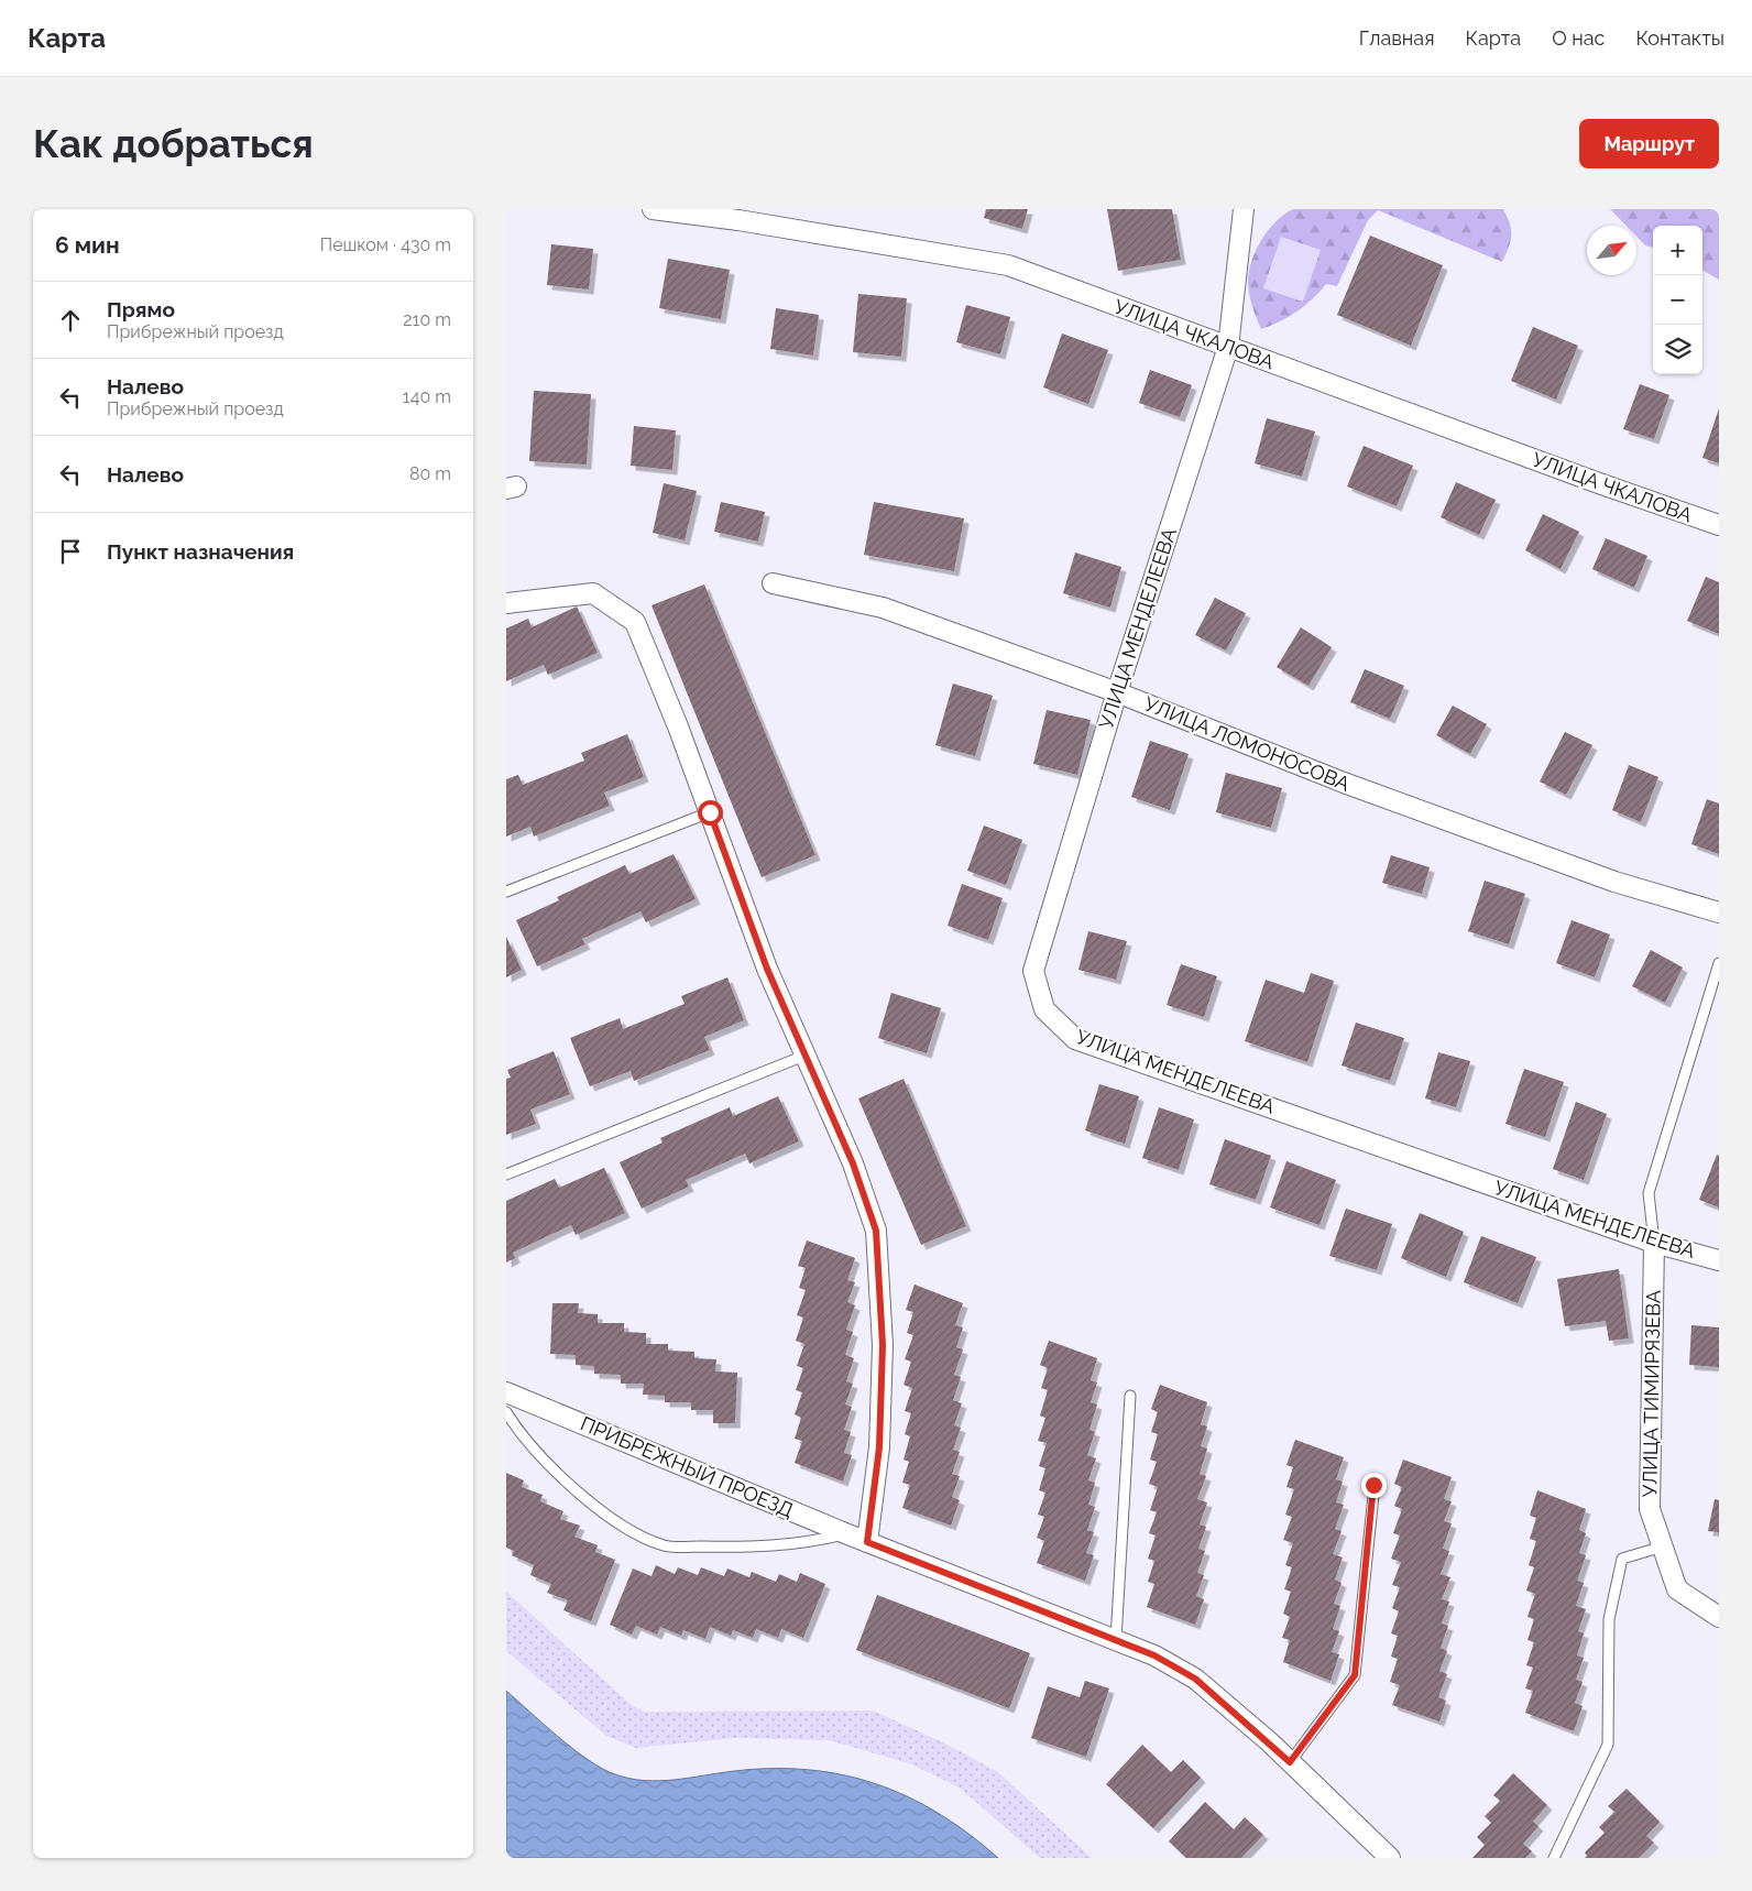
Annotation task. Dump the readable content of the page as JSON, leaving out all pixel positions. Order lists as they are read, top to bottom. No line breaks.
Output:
{"streets":{"street":["УЛИЦА ЧКАЛОВА","УЛИЦА МЕНДЕЛЕЕВА","УЛИЦА ЛОМОНОСОВА","УЛИЦА ТИМИРЯЗЕВА","ПРИБРЕЖНЫЙ ПРОЕЗД"]},"crossings":[["УЛИЦА ЧКАЛОВА","УЛИЦА МЕНДЕЛЕЕВА"],["УЛИЦА МЕНДЕЛЕЕВА","УЛИЦА ЛОМОНОСОВА"],["УЛИЦА МЕНДЕЛЕЕВА","УЛИЦА ТИМИРЯЗЕВА"]],"north":"top right","page":{"header":"Карта","nav":["Главная","Карта","О нас","Контакты"],"buttons":"Маршрут","title":"Как добраться","heading":["6 мин","Пешком · 430 m"],"map_buttons":["+","−"],"list":[["Прямо","Прибрежный проезд","210 m"],["Налево","Прибрежный проезд","140 m"],["Налево","80 m"],"Пункт назначения"]}}
